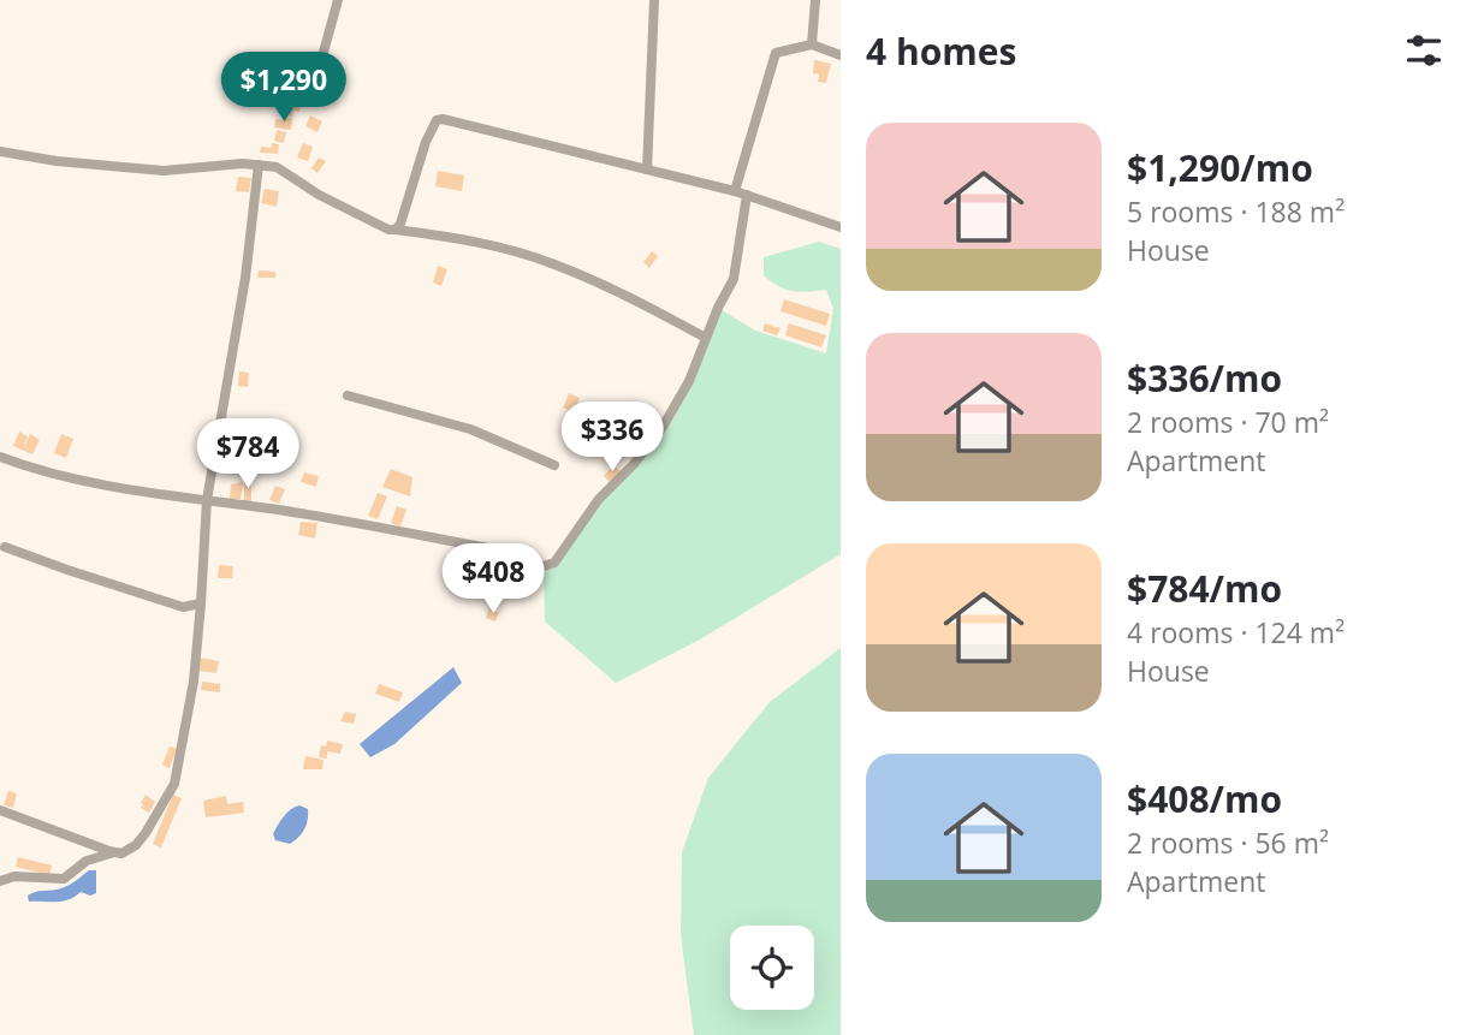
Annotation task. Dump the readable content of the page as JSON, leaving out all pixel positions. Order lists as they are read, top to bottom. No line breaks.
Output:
{"page":{"heading":"4 homes","price":["$1,290","$336","$784","$408"],"list":[{"name":"$1,290/mo","note":"5 rooms · 188 m² · House"},{"name":"$336/mo","note":"2 rooms · 70 m² · Apartment"},{"name":"$784/mo","note":"4 rooms · 124 m² · House"},{"name":"$408/mo","note":"2 rooms · 56 m² · Apartment"}]}}
